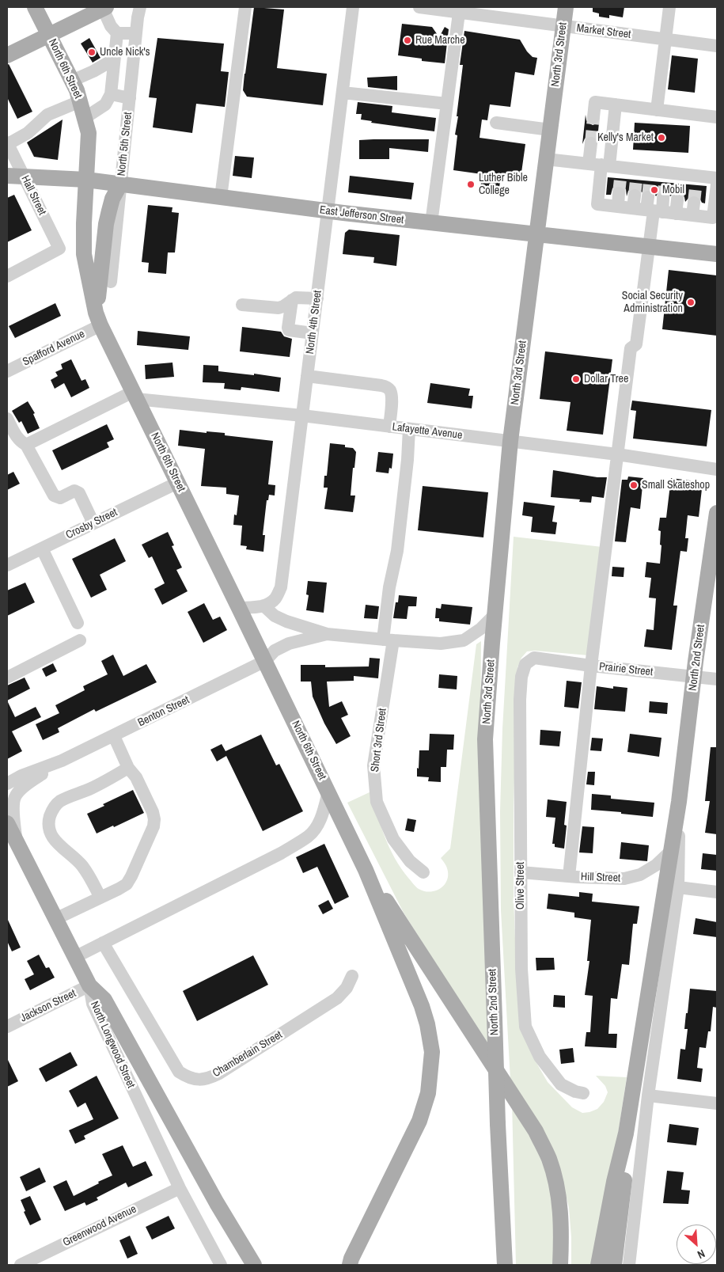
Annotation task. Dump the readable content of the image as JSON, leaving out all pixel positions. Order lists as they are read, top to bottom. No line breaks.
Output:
{"streets":{"main road":["North 3rd Street","North 6th Street","East Jefferson Street","North 2nd Street","North Longwood Street"],"street":["Market Street","North 5th Street","Hall Street","North 4th Street","Spafford Avenue","Lafayette Avenue","Crosby Street","Prairie Street","Benton Street","Short 3rd Street","Hill Street","Olive Street","Jackson Street","Chamberlain Street","Greenwood Avenue"]},"crossings":[["Market Street","North 3rd Street"],["North 3rd Street","East Jefferson Street"],["North 3rd Street","Lafayette Avenue"],["North 3rd Street","North 2nd Street"],["North 6th Street","East Jefferson Street"],["North 6th Street","Spafford Avenue"],["North 6th Street","Lafayette Avenue"],["North 6th Street","Crosby Street"],["North 6th Street","Benton Street"],["North 5th Street","East Jefferson Street"],["Hall Street","East Jefferson Street"],["East Jefferson Street","North 4th Street"],["North 4th Street","Lafayette Avenue"],["Lafayette Avenue","Short 3rd Street"],["North 2nd Street","Prairie Street"],["North 2nd Street","Hill Street"],["Prairie Street","Olive Street"],["Benton Street","North Longwood Street"],["Hill Street","Olive Street"],["Jackson Street","North Longwood Street"],["North Longwood Street","Greenwood Avenue"]],"places":["Rue Marche","Uncle Nick's","Kelly's Market","Luther Bible College","Mobil","Social Security Administration","Dollar Tree","Small Skateshop"],"north":"bottom right"}
